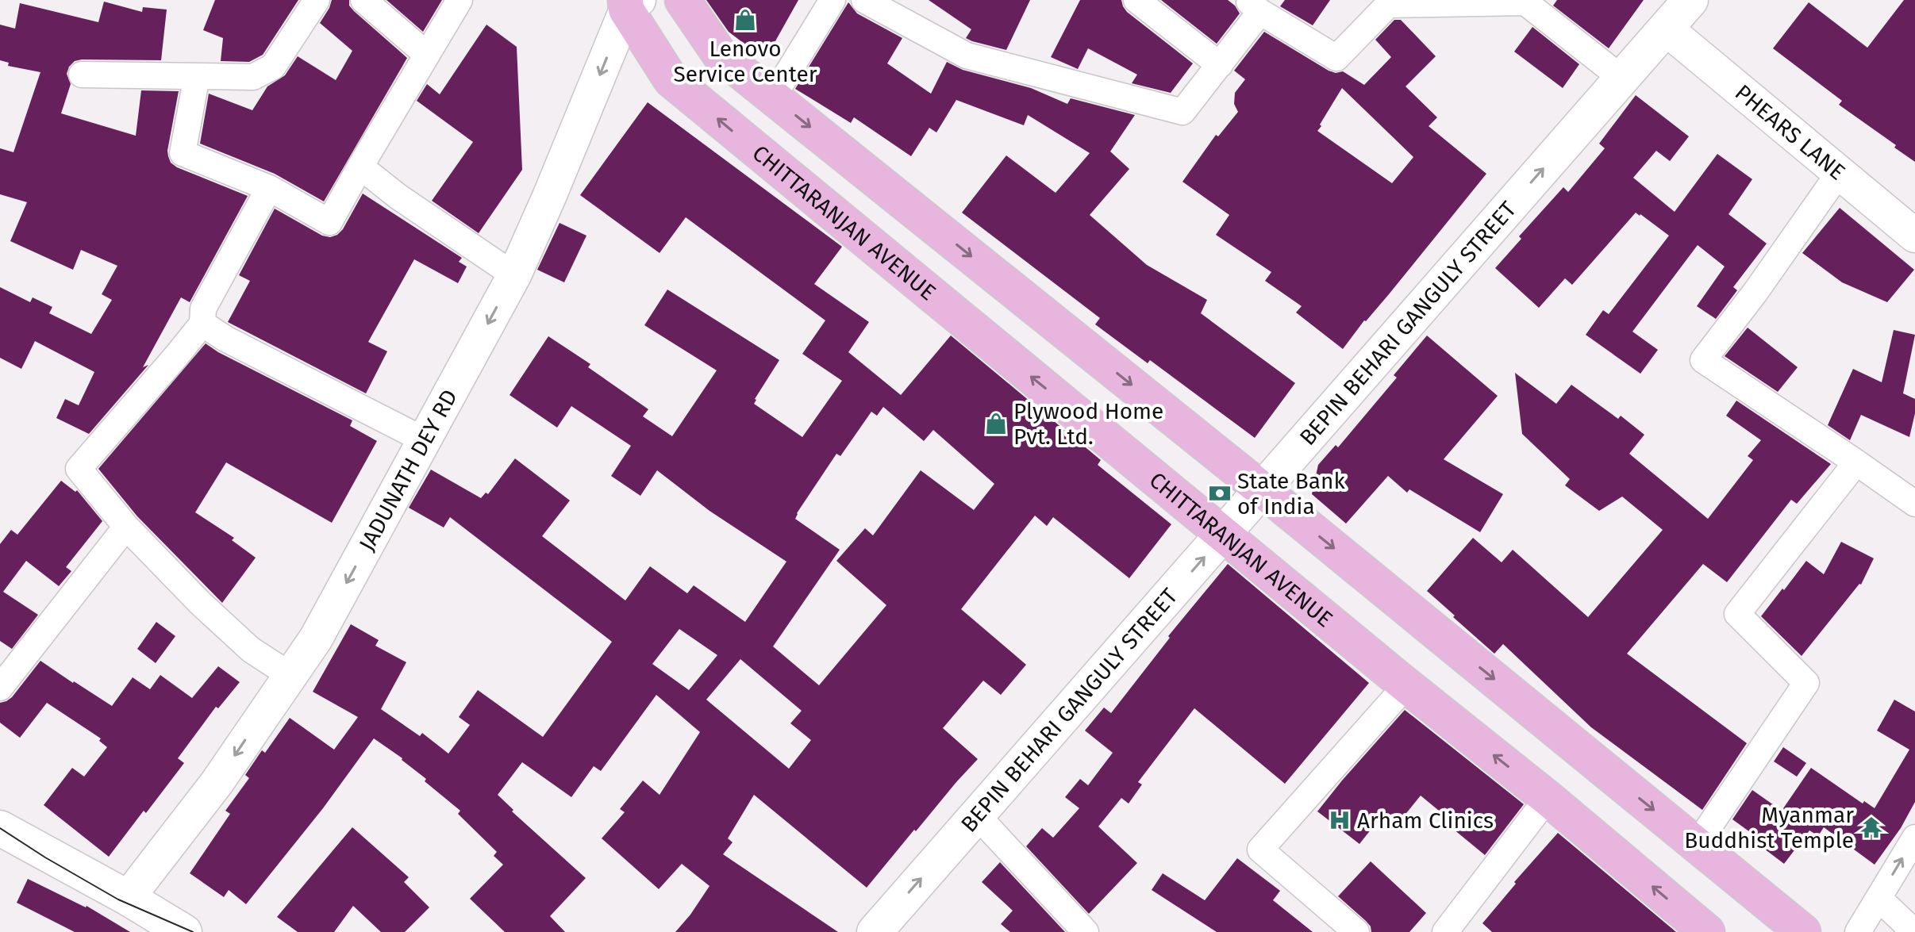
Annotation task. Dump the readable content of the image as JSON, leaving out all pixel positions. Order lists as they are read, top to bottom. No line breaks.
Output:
{"streets":{"main road":["CHITTARANJAN AVENUE","BEPIN BEHARI GANGULY STREET"],"street":["PHEARS LANE","JADUNATH DEY RD"]},"crossings":[["PHEARS LANE","BEPIN BEHARI GANGULY STREET"],["CHITTARANJAN AVENUE","BEPIN BEHARI GANGULY STREET"],["CHITTARANJAN AVENUE","JADUNATH DEY RD"]],"one_way":["BEPIN BEHARI GANGULY STREET"],"places":{"shop":["Lenovo Service Center","Plywood Home Pvt. Ltd."],"bank":["State Bank of India"],"hospital":["Arham Clinics"],"temple":["Myanmar Buddhist Temple"]}}
